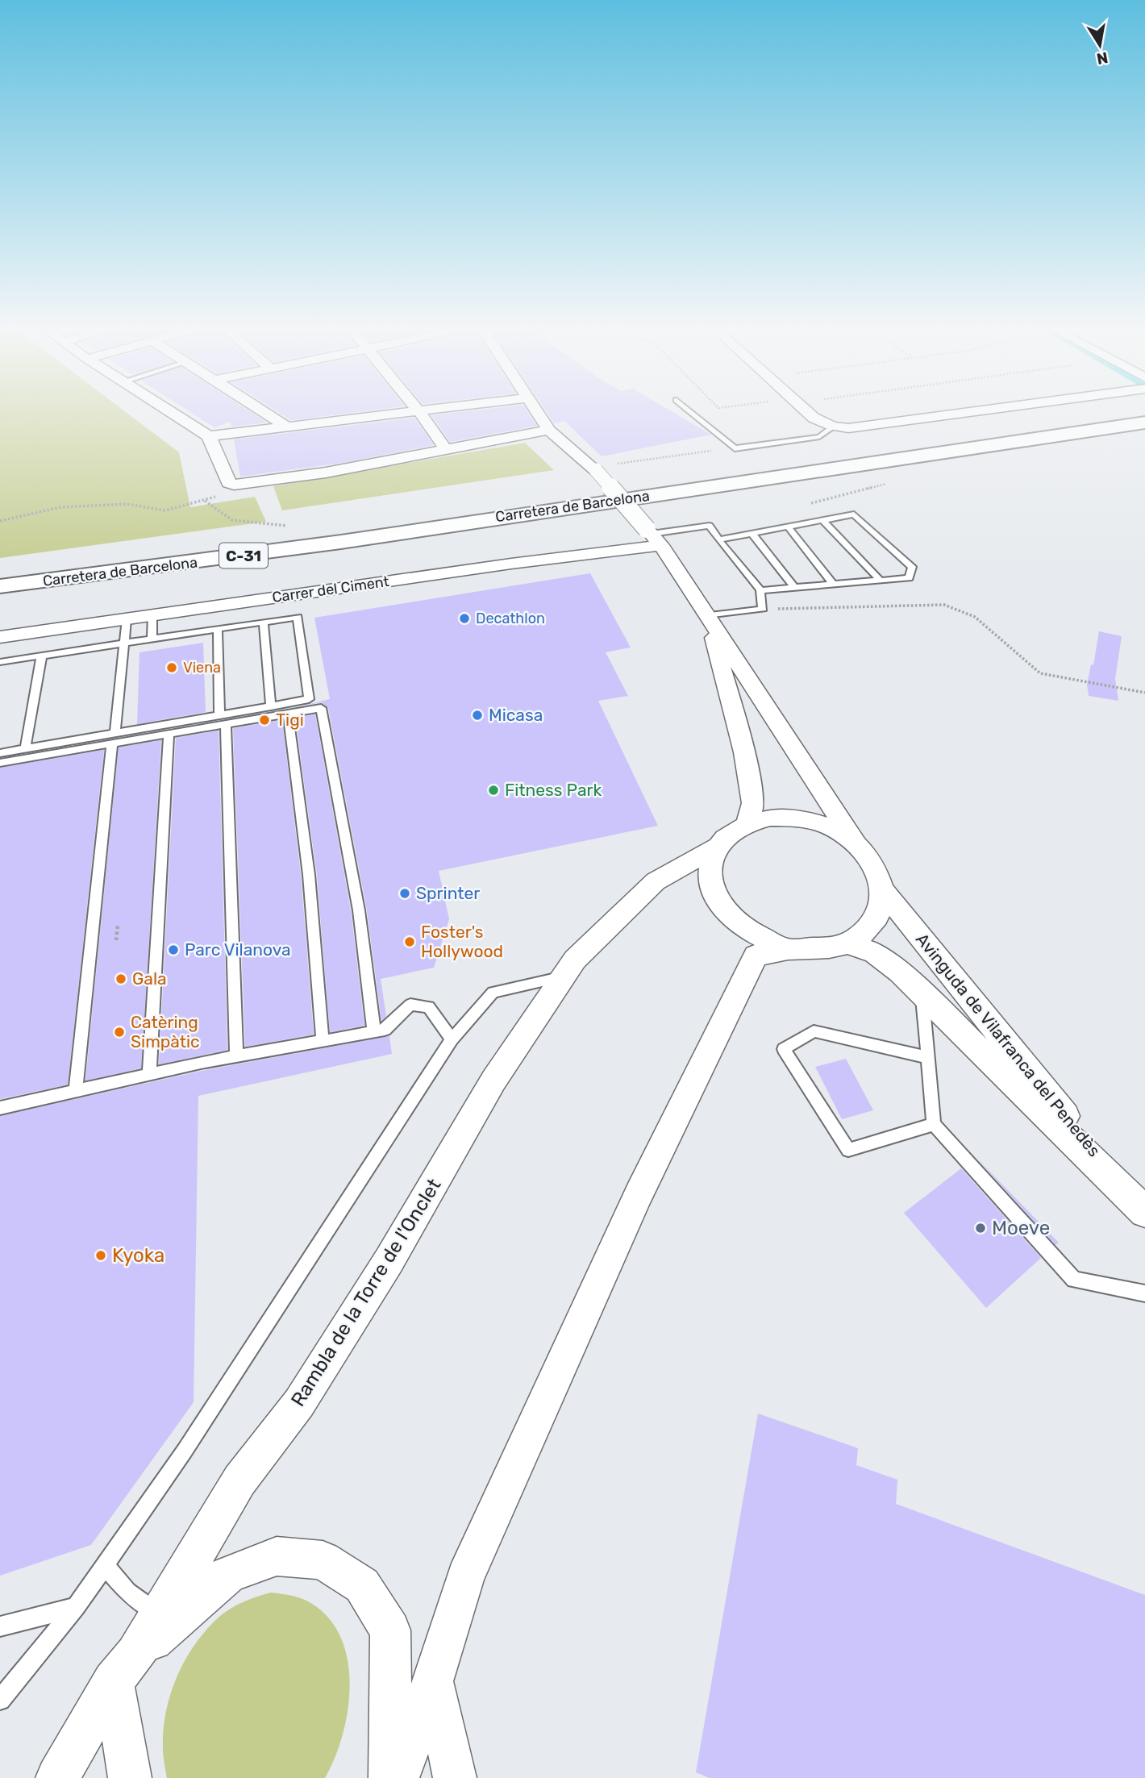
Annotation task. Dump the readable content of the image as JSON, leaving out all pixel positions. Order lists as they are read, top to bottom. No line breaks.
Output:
{"streets":{"highway":["Carretera de Barcelona","C-31"],"street":["Carrer del Ciment","Avinguda de Vilafranca del Penedès","Rambla de la Torre de l'Onclet"]},"crossings":[["Avinguda de Vilafranca del Penedès","Rambla de la Torre de l'Onclet"]],"places":["Decathlon","Viena","Micasa","Tigi","Fitness Park","Sprinter","Foster's Hollywood","Parc Vilanova","Gala","Catèring Simpàtic","Moeve","Kyoka"],"north":"bottom"}
